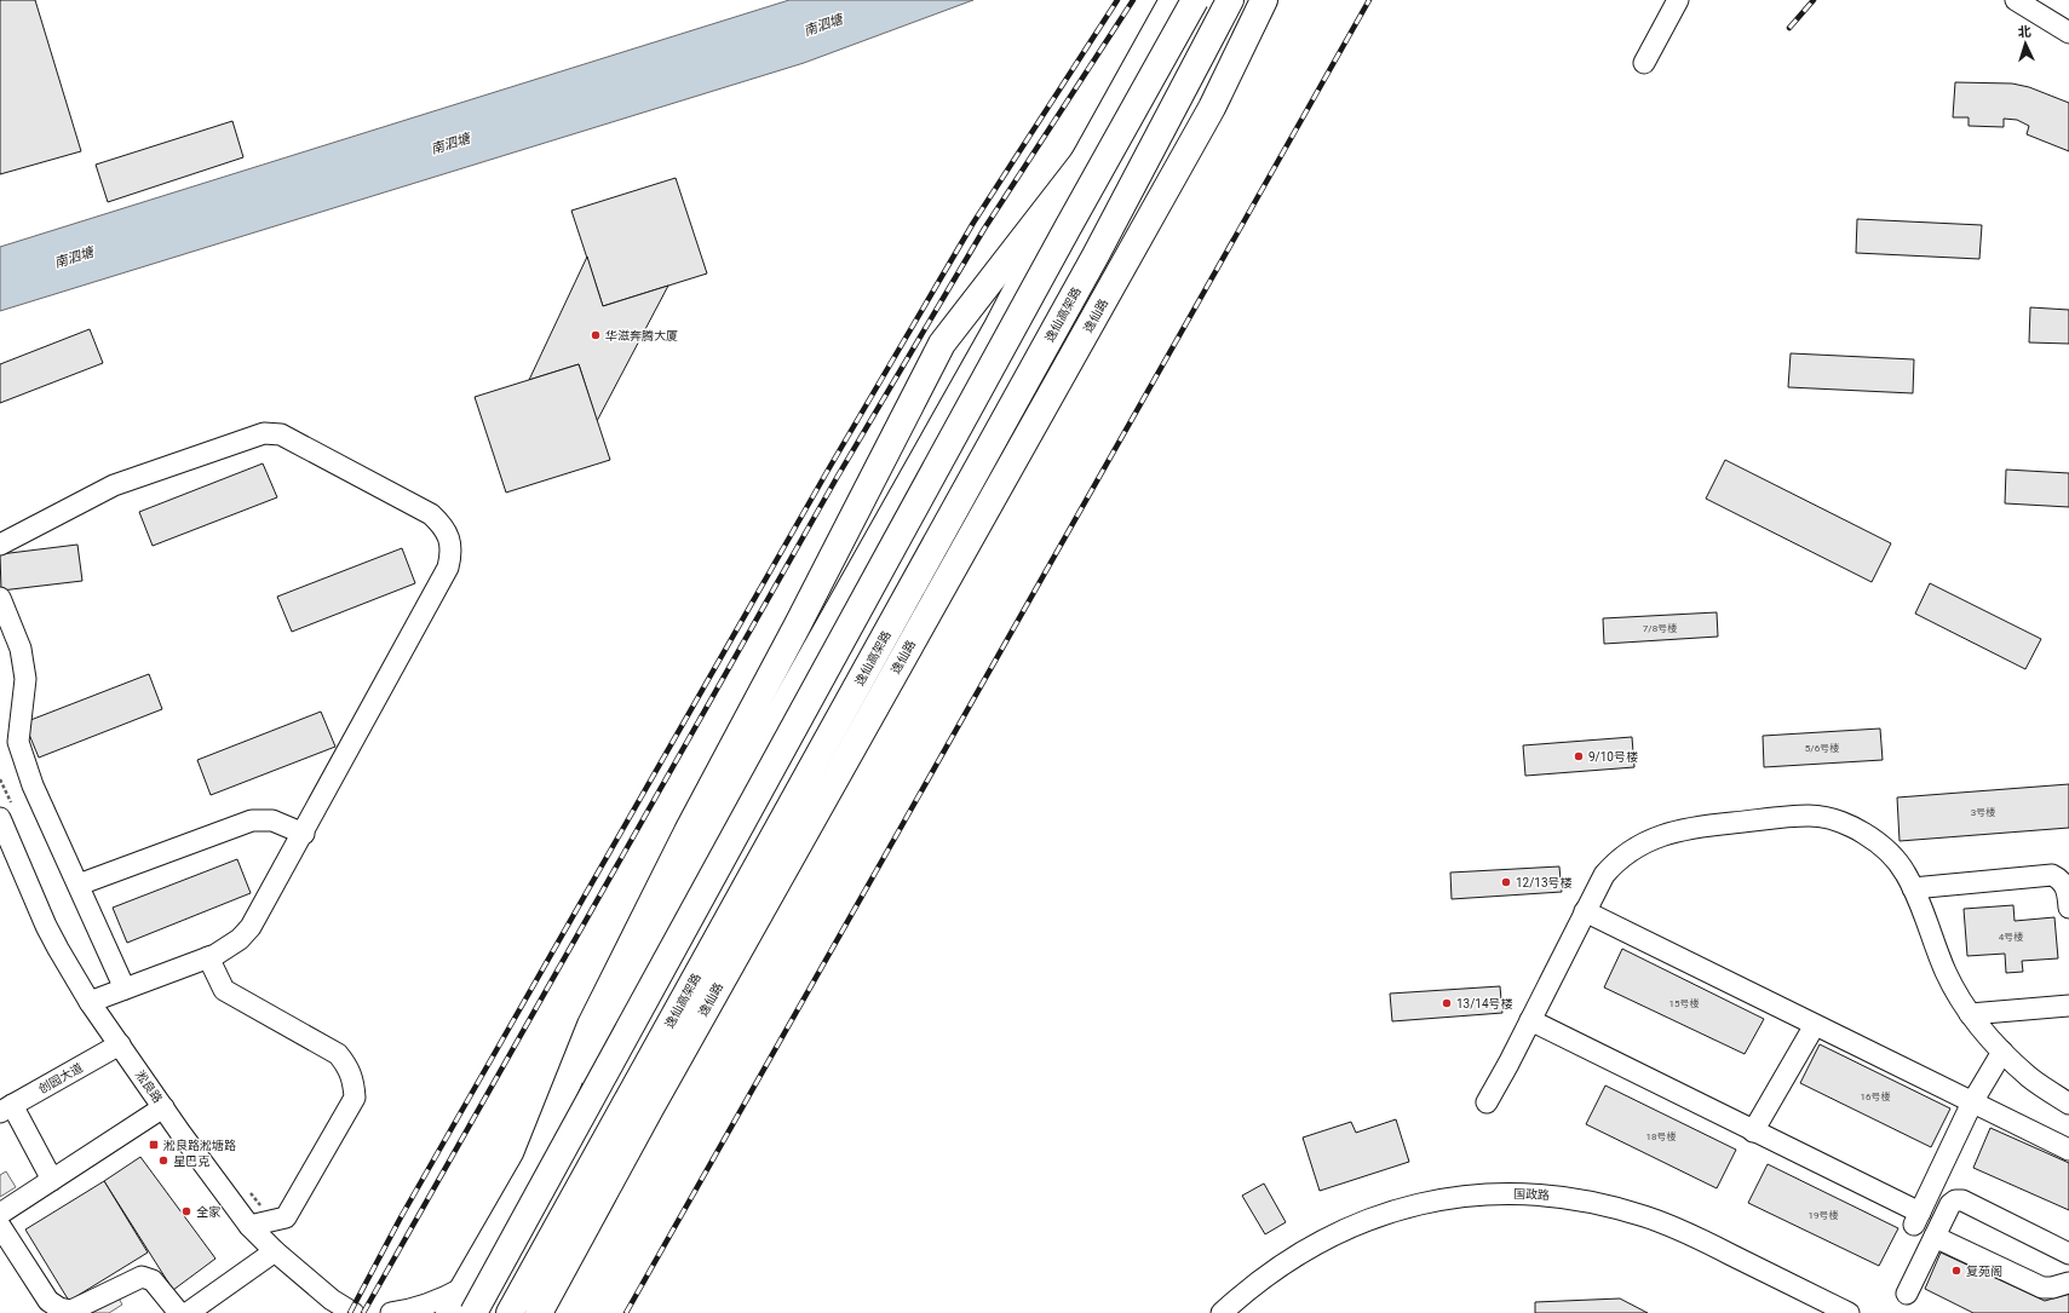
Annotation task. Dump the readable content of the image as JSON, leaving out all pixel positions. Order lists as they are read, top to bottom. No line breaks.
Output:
{"streets":{"main road":["逸仙高架路","逸仙路"],"street":["创园大道","淞良路","国政路"]},"crossings":[["创园大道","淞良路"]],"water":["南泗塘"],"places":{"other":["华滋奔腾大厦","9/10号楼","12/13号楼","13/14号楼","星巴克","全家","复苑阁"],"transit":["淞良路淞塘路"]},"house_numbers":["7/8号楼","5/6号楼","3号楼","4号楼","15号楼","16号楼","18号楼","19号楼"],"north":"top"}
